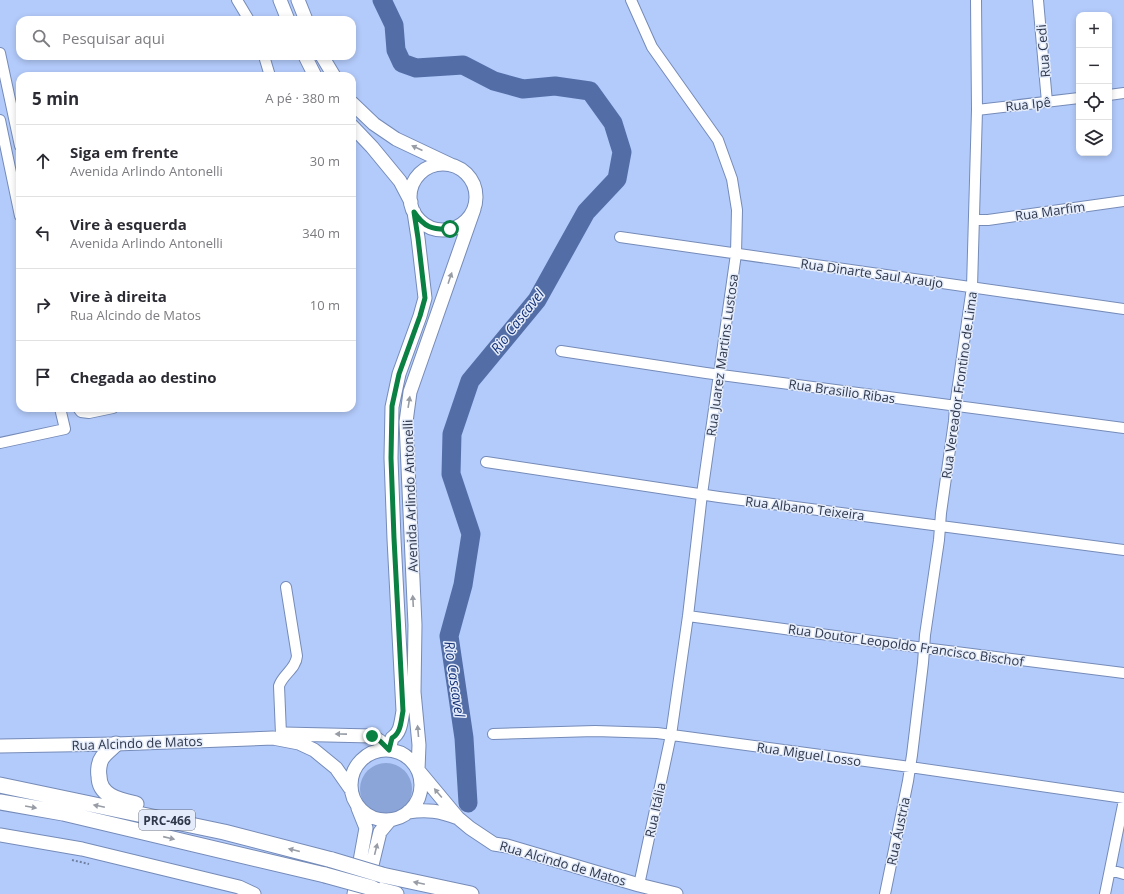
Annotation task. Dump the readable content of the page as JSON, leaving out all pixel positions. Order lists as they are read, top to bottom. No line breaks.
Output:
{"streets":{"highway":["PRC-466"],"main road":["Avenida Arlindo Antonelli","Rua Alcindo de Matos"],"street":["Rua Cedi","Rua Ipê","Rua Marfim","Rua Dinarte Saul Araujo","Rua Juarez Martins Lustosa","Rua Vereador Frontino de Lima","Rua Brasilio Ribas","Rua Albano Teixeira","Rua Doutor Leopoldo Francisco Bischof","Rua Miguel Losso","Rua Itália","Rua Áustria"]},"crossings":[["Rua Cedi","Rua Ipê"],["Rua Ipê","Rua Vereador Frontino de Lima"],["Rua Marfim","Rua Vereador Frontino de Lima"],["Rua Dinarte Saul Araujo","Rua Juarez Martins Lustosa"],["Rua Dinarte Saul Araujo","Rua Vereador Frontino de Lima"],["Rua Juarez Martins Lustosa","Rua Brasilio Ribas"],["Rua Juarez Martins Lustosa","Rua Albano Teixeira"],["Rua Juarez Martins Lustosa","Rua Doutor Leopoldo Francisco Bischof"],["Rua Juarez Martins Lustosa","Rua Miguel Losso"],["Rua Juarez Martins Lustosa","Rua Itália"],["Rua Vereador Frontino de Lima","Rua Brasilio Ribas"],["Rua Vereador Frontino de Lima","Rua Albano Teixeira"],["Rua Vereador Frontino de Lima","Rua Doutor Leopoldo Francisco Bischof"],["Rua Vereador Frontino de Lima","Rua Miguel Losso"],["Rua Vereador Frontino de Lima","Rua Áustria"],["Avenida Arlindo Antonelli","Rua Alcindo de Matos"],["Rua Alcindo de Matos","Rua Itália"],["Rua Miguel Losso","Rua Itália"],["Rua Miguel Losso","Rua Áustria"]],"water":["Rio Cascavel"],"page":{"map_buttons":["+","−"],"search":"Pesquisar aqui","heading":["5 min","A pé · 380 m"],"list":[["Siga em frente","Avenida Arlindo Antonelli","30 m"],["Vire à esquerda","Avenida Arlindo Antonelli","340 m"],["Vire à direita","Rua Alcindo de Matos","10 m"],"Chegada ao destino"]}}
